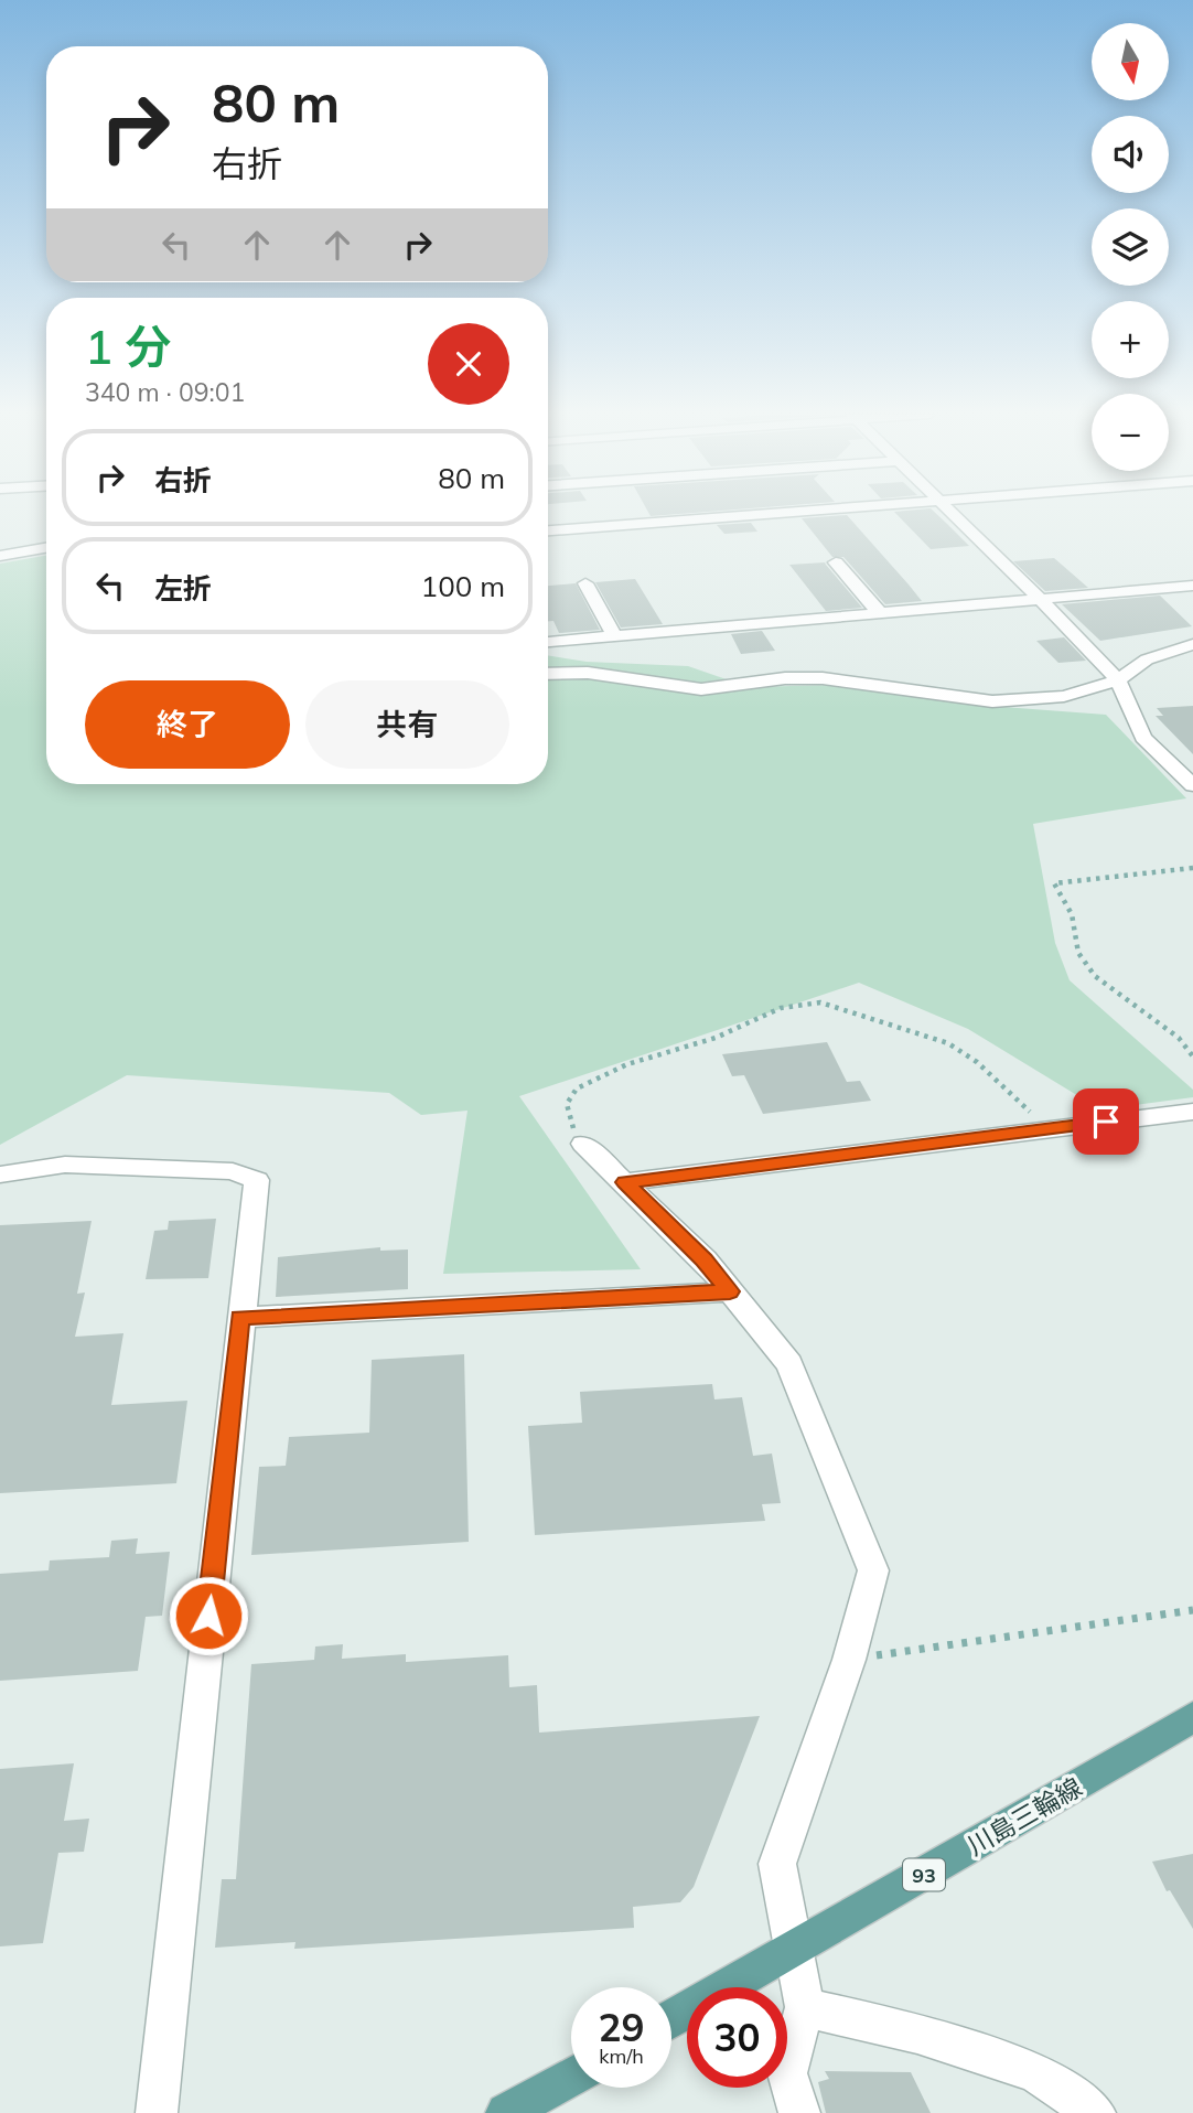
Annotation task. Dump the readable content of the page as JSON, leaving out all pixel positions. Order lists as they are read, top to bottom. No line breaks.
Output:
{"streets":{"main road":["川島三輪線","93"]},"north":"bottom","page":{"map_buttons":["+","−"],"turn":["80 m","右折"],"heading":["1 分","340 m · 09:01"],"list":[{"name":"右折","value":"80 m"},{"name":"左折","value":"100 m"}],"buttons":["終了","共有"],"speed":"29 km/h","limit":"30"}}
